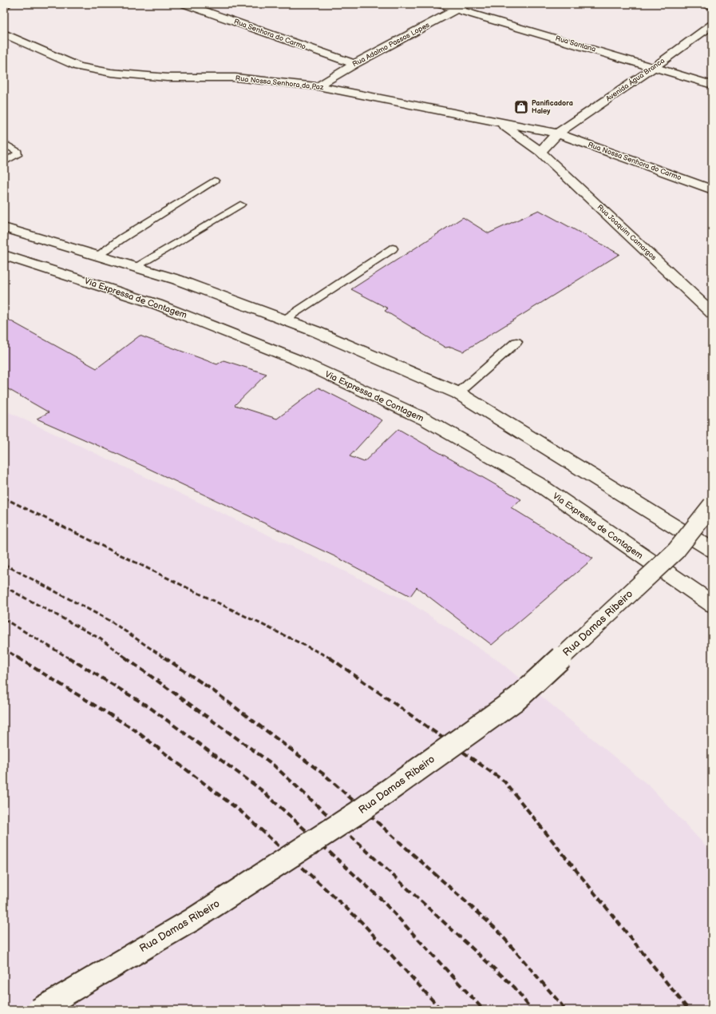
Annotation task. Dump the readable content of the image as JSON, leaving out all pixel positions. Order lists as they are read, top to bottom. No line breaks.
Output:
{"streets":{"main road":["Rua Senhora do Carmo","Rua Santana","Rua Adalmo Passos Lopes","Avenida Água Branca","Rua Nossa Senhora da Paz","Rua Nossa Senhora do Carmo","Rua Joaquim Camargos","Via Expressa de Contagem","Rua Damas Ribeiro"]},"crossings":[["Rua Senhora do Carmo","Rua Adalmo Passos Lopes"],["Rua Santana","Rua Adalmo Passos Lopes"],["Rua Santana","Avenida Água Branca"],["Rua Adalmo Passos Lopes","Rua Nossa Senhora da Paz"],["Avenida Água Branca","Rua Nossa Senhora da Paz"],["Avenida Água Branca","Rua Nossa Senhora do Carmo"],["Rua Nossa Senhora da Paz","Rua Nossa Senhora do Carmo"],["Rua Nossa Senhora da Paz","Rua Joaquim Camargos"]],"places":{"shop":["Panificadora Haley"]}}
